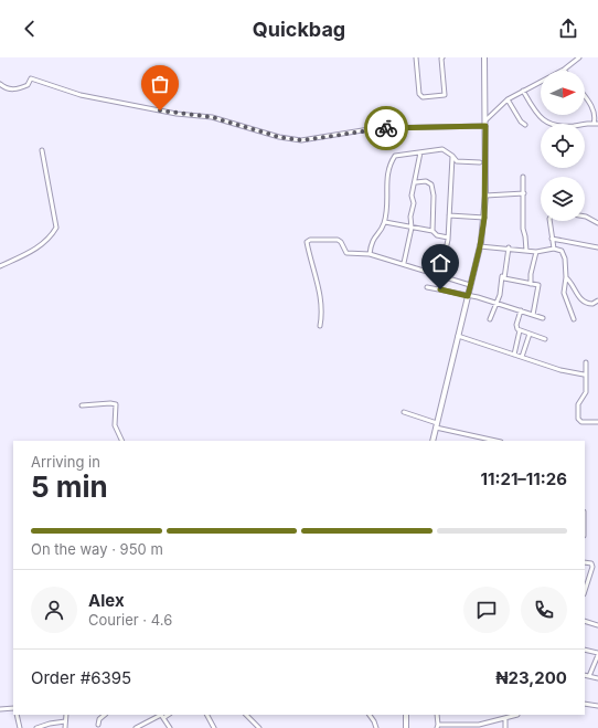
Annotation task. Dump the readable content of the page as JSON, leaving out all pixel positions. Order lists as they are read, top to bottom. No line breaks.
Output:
{"north":"right","page":{"header":"Quickbag","heading":["5 min","Arriving in","11:21–11:26"],"panel":["Alex","Courier · 4.6","Order #6395","₦23,200"],"bar":"On the way · 950 m"}}
